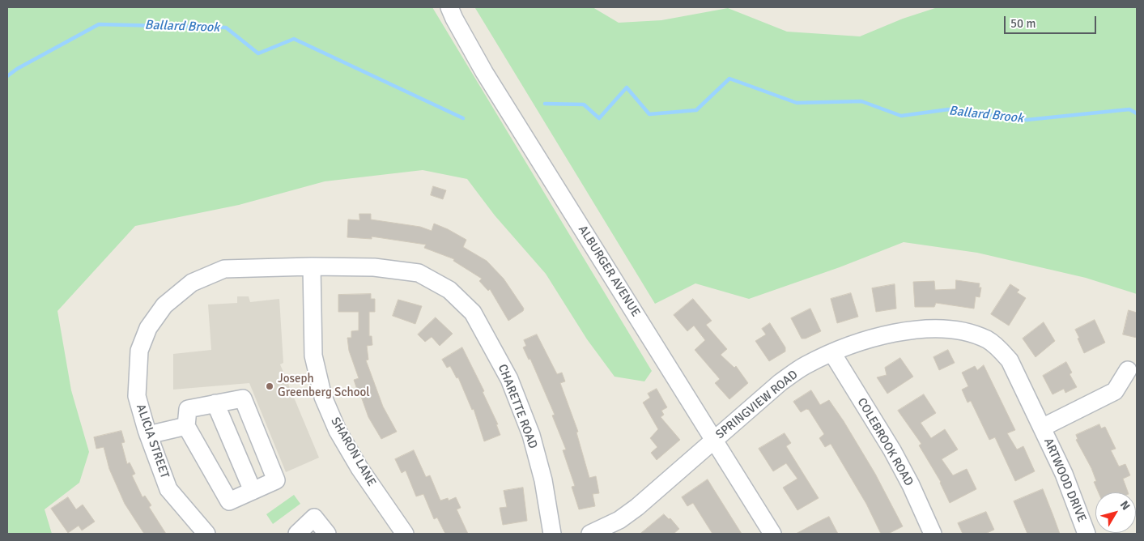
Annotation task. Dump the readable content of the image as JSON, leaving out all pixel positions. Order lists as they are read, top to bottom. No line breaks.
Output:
{"streets":{"street":["ALBURGER AVENUE","SPRINGVIEW ROAD","CHARETTE ROAD","ALICIA STREET","COLEBROOK ROAD","SHARON LANE","ARTWOOD DRIVE"]},"crossings":[["ALBURGER AVENUE","SPRINGVIEW ROAD"],["SPRINGVIEW ROAD","COLEBROOK ROAD"],["SPRINGVIEW ROAD","ARTWOOD DRIVE"],["CHARETTE ROAD","ALICIA STREET"],["CHARETTE ROAD","SHARON LANE"],["ALICIA STREET","SHARON LANE"]],"water":["Ballard Brook"],"places":["Joseph Greenberg School"],"scale_bar":"50 m","north":"top right"}
